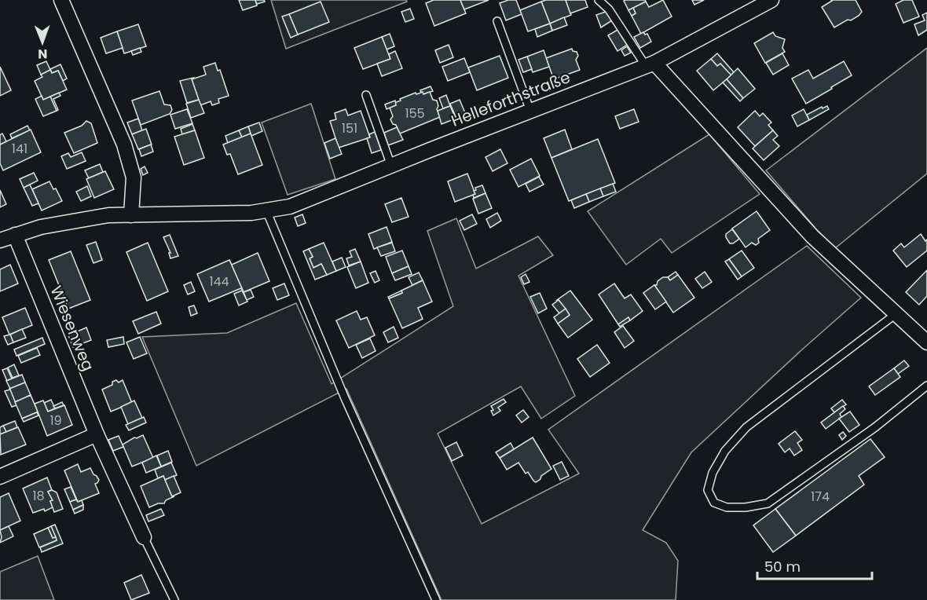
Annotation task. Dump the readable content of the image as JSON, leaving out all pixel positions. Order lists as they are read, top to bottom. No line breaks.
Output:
{"streets":{"street":["Helleforthstraße","Wiesenweg"]},"crossings":[["Helleforthstraße","Wiesenweg"]],"house_numbers":["155","151","141","144","19","18","174"],"scale_bar":"50 m","north":"bottom"}
